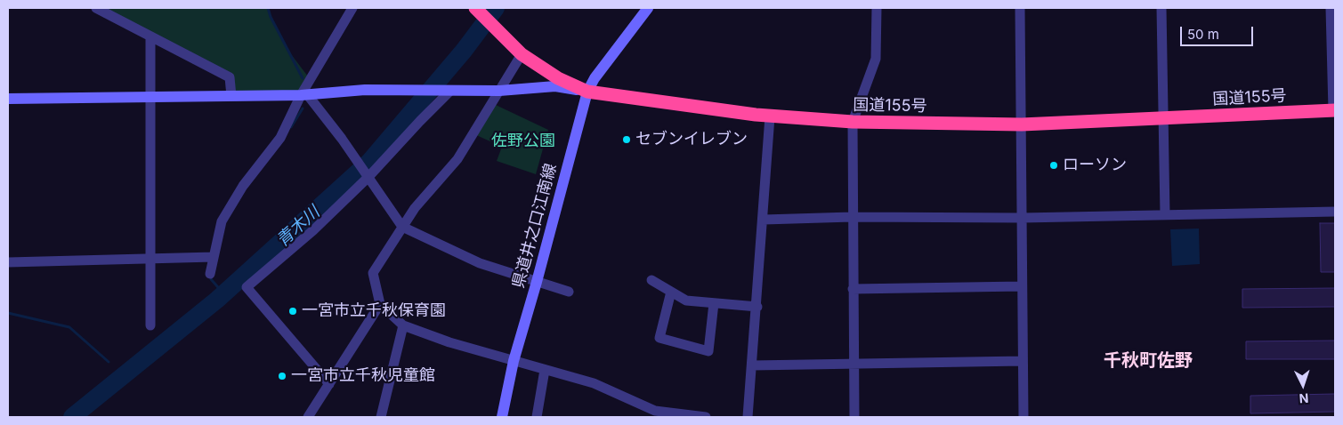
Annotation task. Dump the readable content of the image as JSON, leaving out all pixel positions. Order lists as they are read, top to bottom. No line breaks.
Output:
{"streets":{"highway":["国道155号"],"street":["県道井之口江南線"]},"crossings":[["国道155号","県道井之口江南線"]],"districts":["千秋町佐野"],"water":["青木川"],"parks":["佐野公園"],"places":["セブンイレブン","ローソン","一宮市立千秋保育園","一宮市立千秋児童館"],"scale_bar":"50 m","north":"bottom"}
